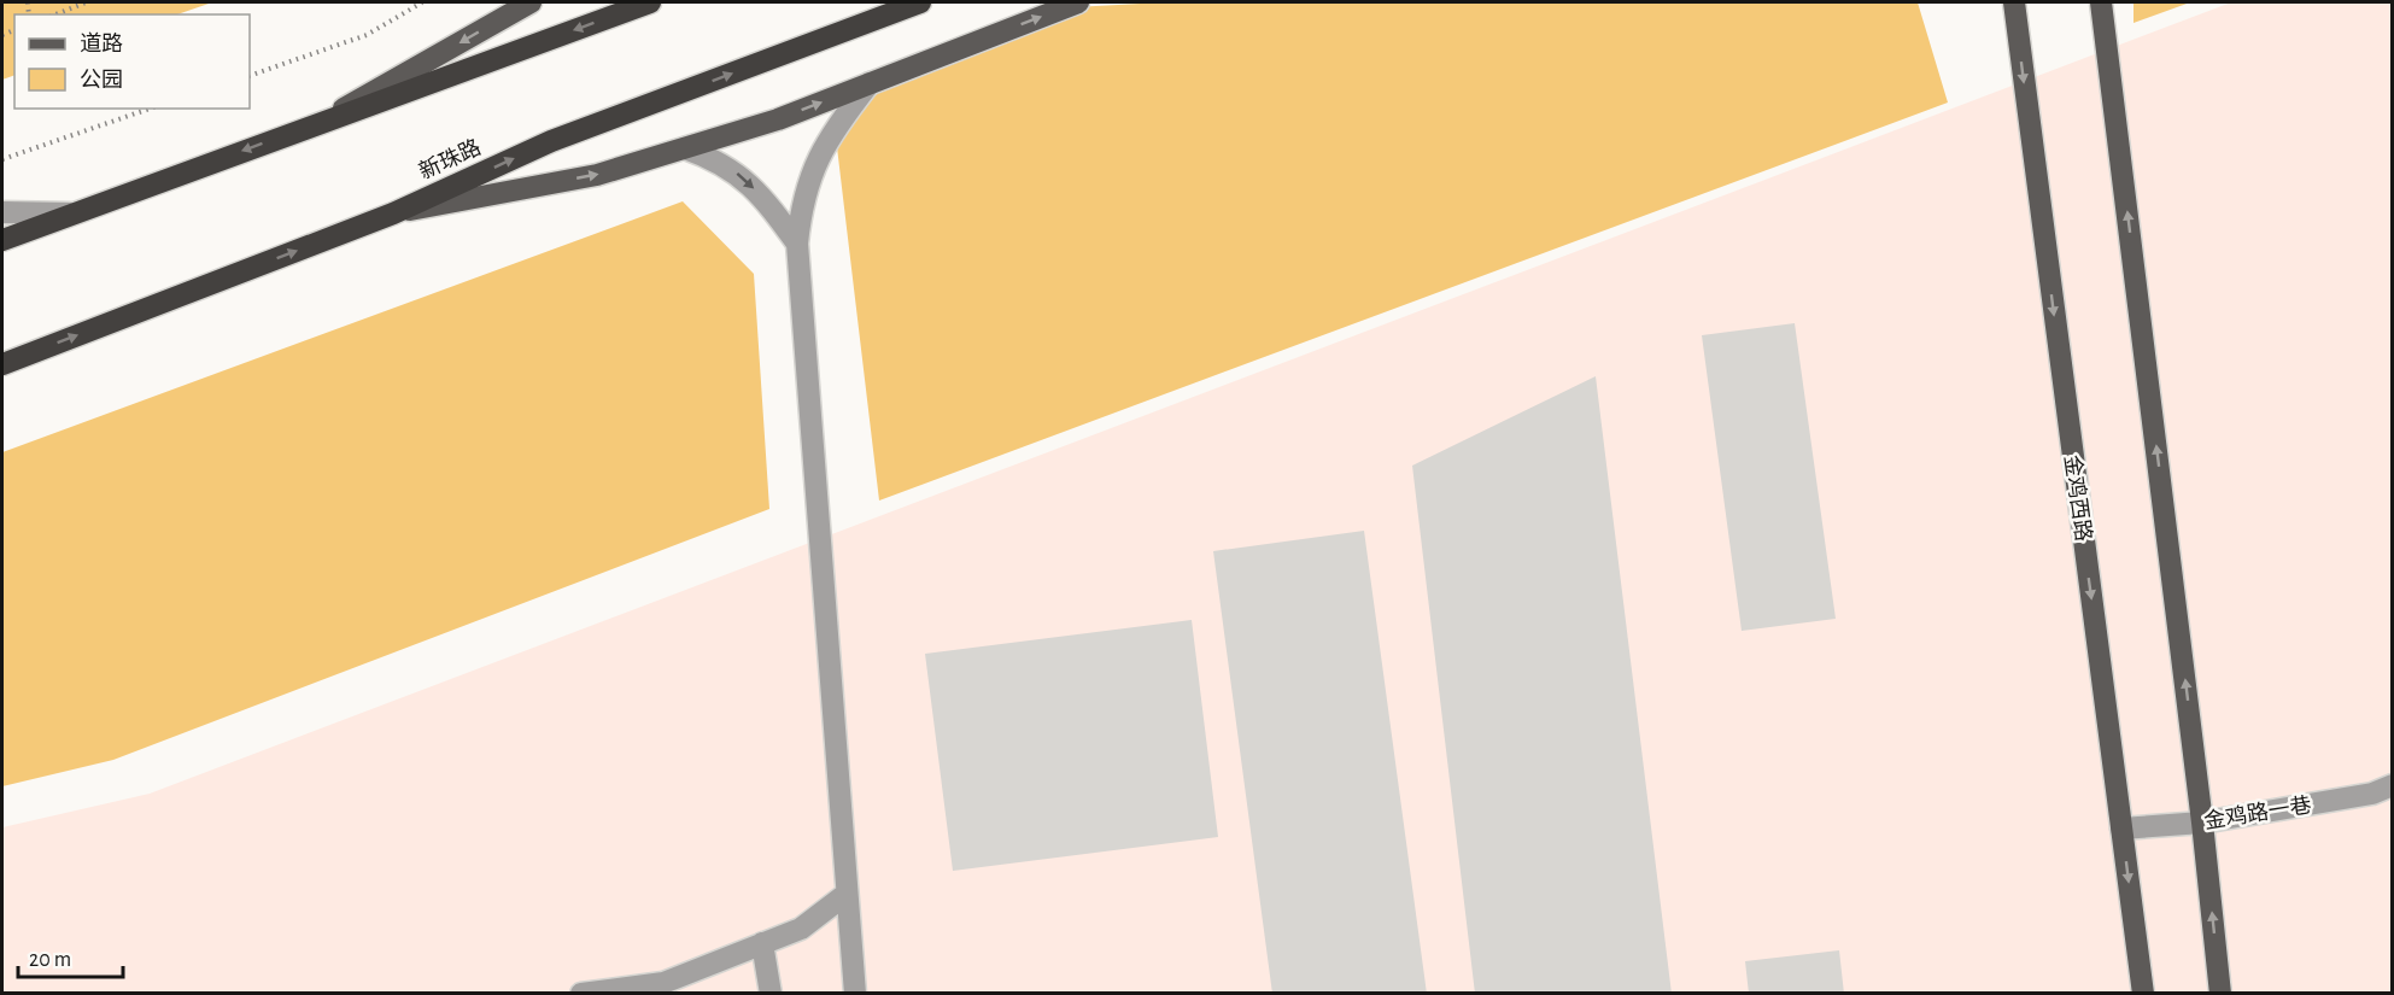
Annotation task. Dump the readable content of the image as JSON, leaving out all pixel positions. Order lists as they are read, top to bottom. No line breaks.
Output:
{"streets":{"highway":["新珠路"],"main road":["金鸡西路"],"street":["金鸡路一巷"]},"crossings":[["金鸡西路","金鸡路一巷"]],"legend":["道路","公园"],"scale_bar":"20 m"}
